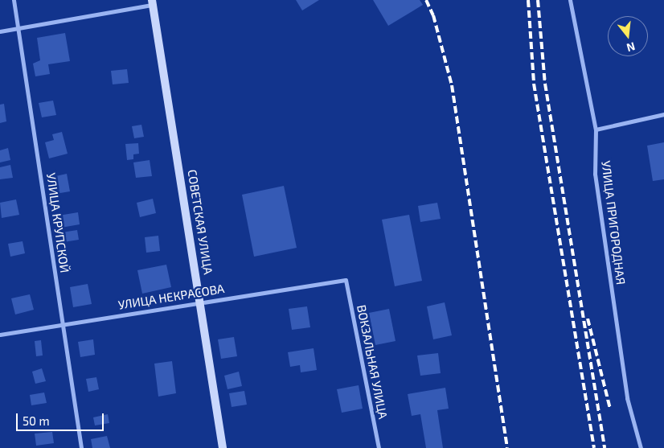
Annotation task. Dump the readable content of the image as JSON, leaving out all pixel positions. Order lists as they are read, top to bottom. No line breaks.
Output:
{"streets":{"main road":["СОВЕТСКАЯ УЛИЦА"],"street":["УЛИЦА КРУПСКОЙ","УЛИЦА ПРИГОРОДНАЯ","УЛИЦА НЕКРАСОВА","ВОКЗАЛЬНАЯ УЛИЦА"]},"crossings":[["СОВЕТСКАЯ УЛИЦА","УЛИЦА НЕКРАСОВА"],["УЛИЦА КРУПСКОЙ","УЛИЦА НЕКРАСОВА"],["УЛИЦА НЕКРАСОВА","ВОКЗАЛЬНАЯ УЛИЦА"]],"scale_bar":"50 m","north":"bottom"}
